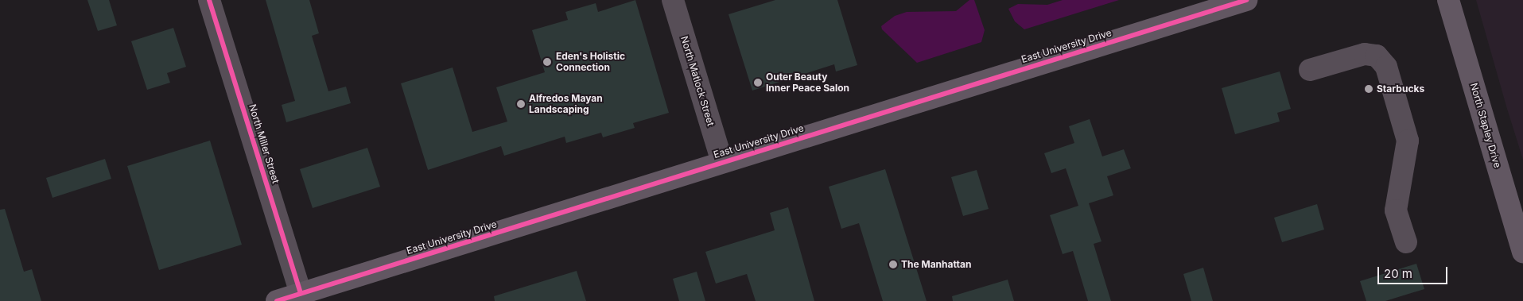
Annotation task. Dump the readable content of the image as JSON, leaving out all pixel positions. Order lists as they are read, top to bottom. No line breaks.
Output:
{"streets":{"main road":["East University Drive","North Stapley Drive"],"street":["North Matlock Street","North Miller Street"]},"crossings":[["East University Drive","North Matlock Street"],["East University Drive","North Miller Street"]],"places":["Eden's Holistic Connection","Outer Beauty Inner Peace Salon","Starbucks","Alfredos Mayan Landscaping","The Manhattan"],"scale_bar":"20 m"}
